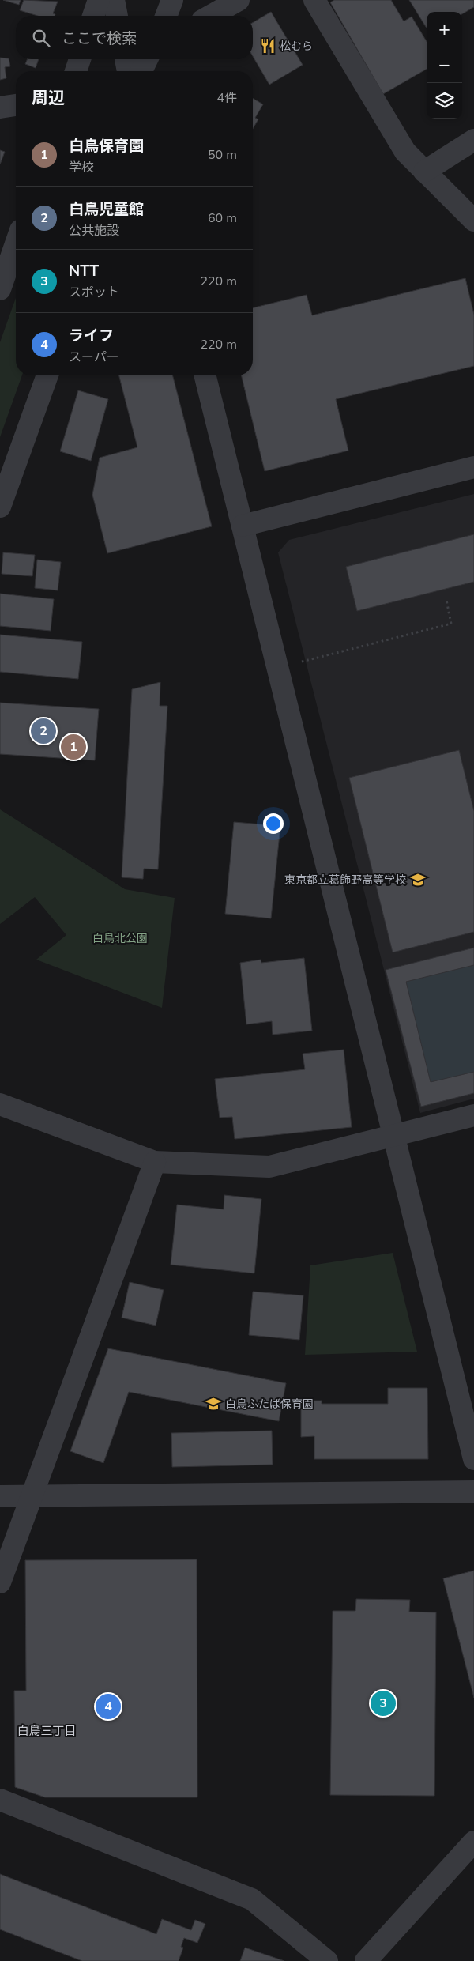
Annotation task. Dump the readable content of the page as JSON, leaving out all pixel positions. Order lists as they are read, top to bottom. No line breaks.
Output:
{"districts":["白鳥三丁目"],"parks":["白鳥北公園"],"places":{"restaurant":["松むら"],"school or university":["東京都立葛飾野高等学校","白鳥ふたば保育園"]},"page":{"map_buttons":["+","−"],"search":"ここで検索","heading":["周辺","4件"],"list":[{"mark":"1","name":"白鳥保育園","note":"学校","value":"50 m"},{"mark":"2","name":"白鳥児童館","note":"公共施設","value":"60 m"},{"mark":"3","name":"NTT","note":"スポット","value":"220 m"},{"mark":"4","name":"ライフ","note":"スーパー","value":"220 m"}],"pins":["2","1","3","4"]}}
